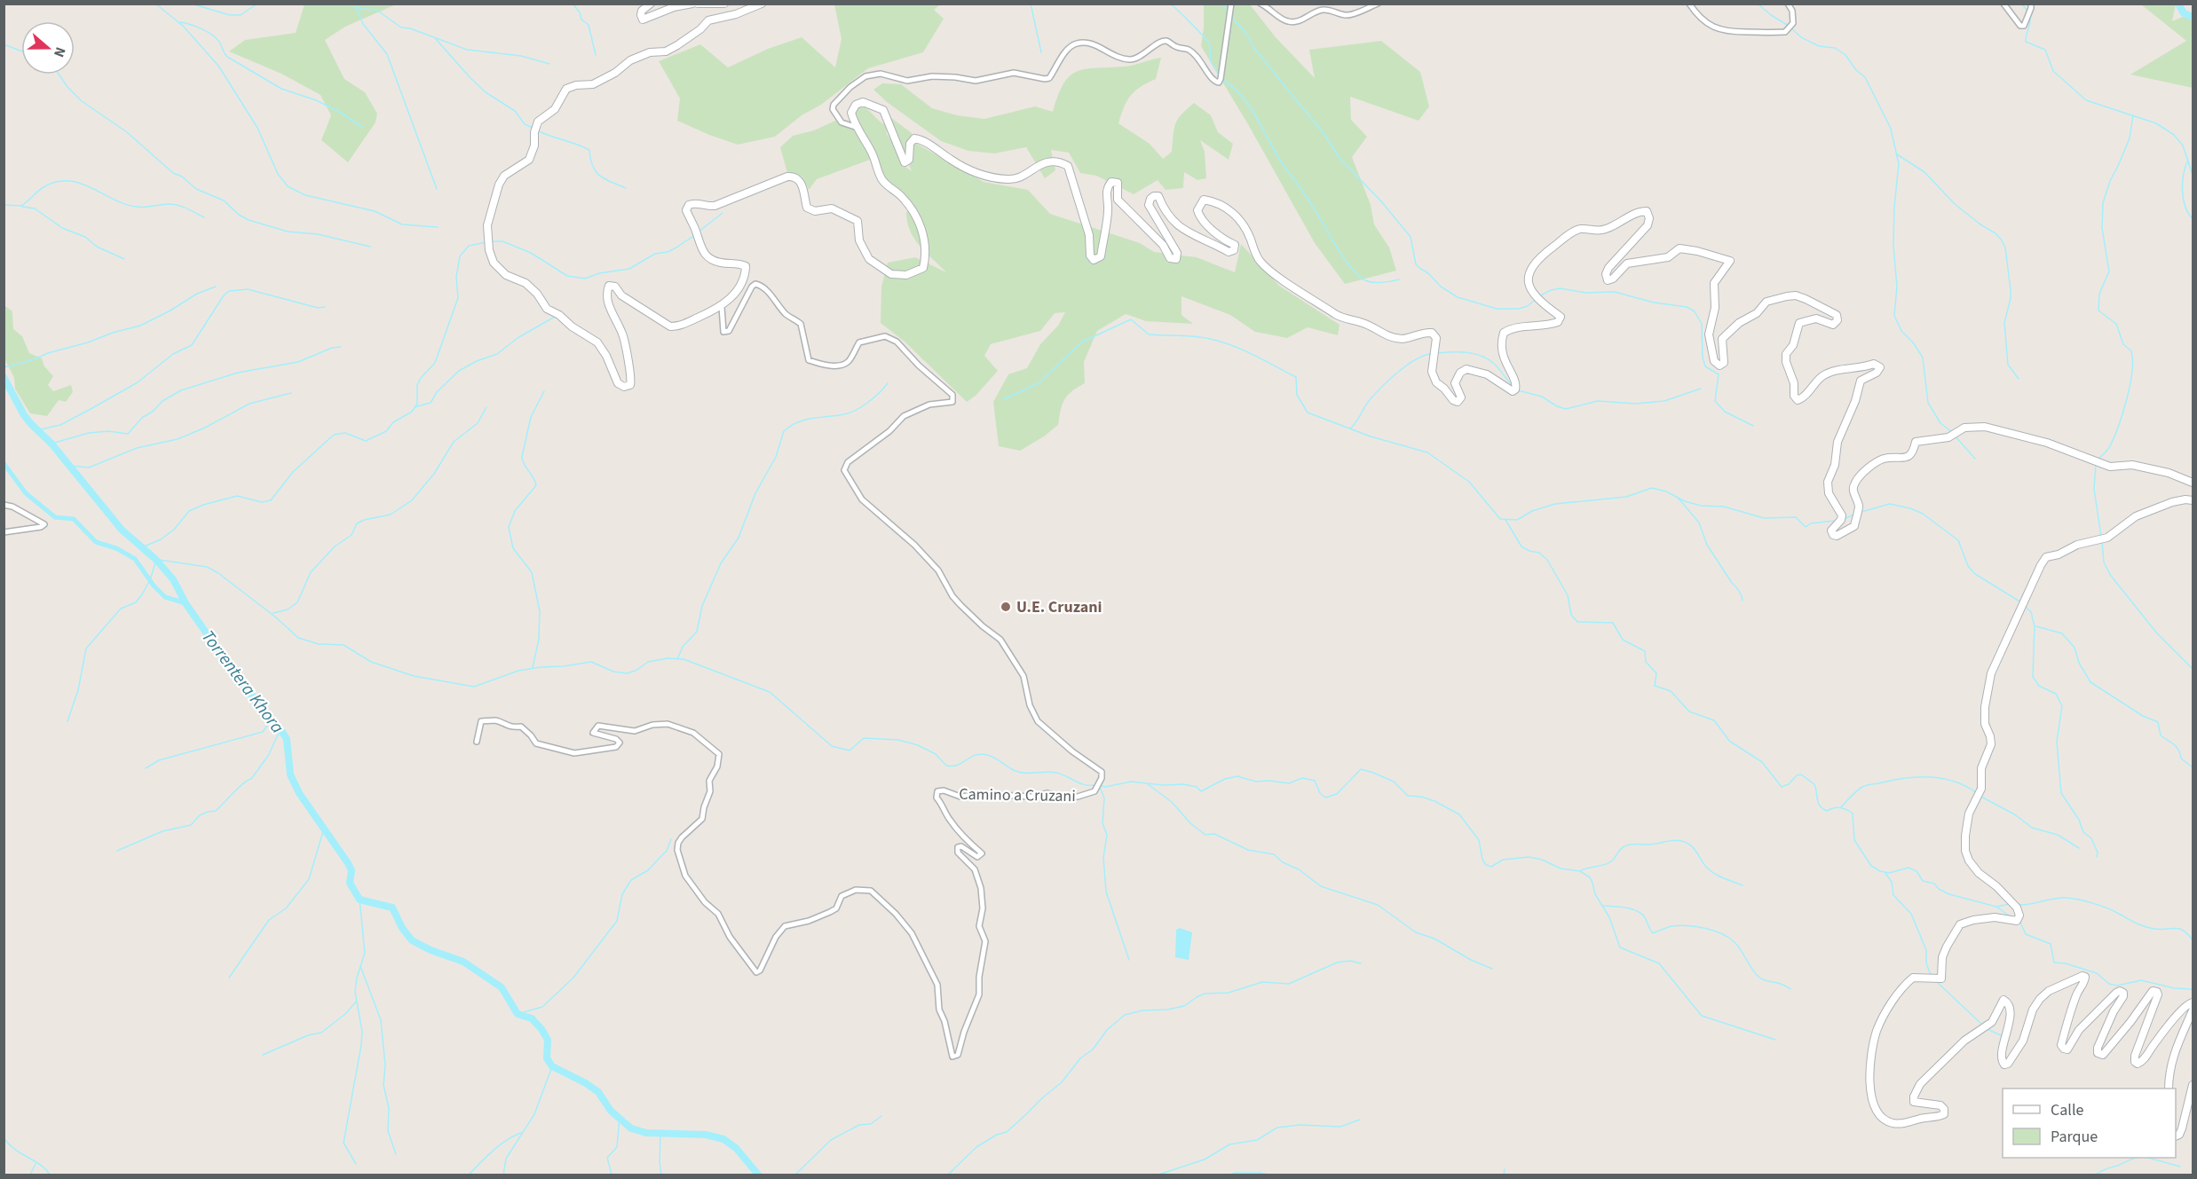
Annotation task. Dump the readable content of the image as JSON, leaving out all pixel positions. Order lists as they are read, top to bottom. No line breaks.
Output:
{"streets":{"street":["Camino a Cruzani"]},"water":["Torrentera Khora"],"places":["U.E. Cruzani"],"legend":["Calle","Parque"],"north":"right"}
